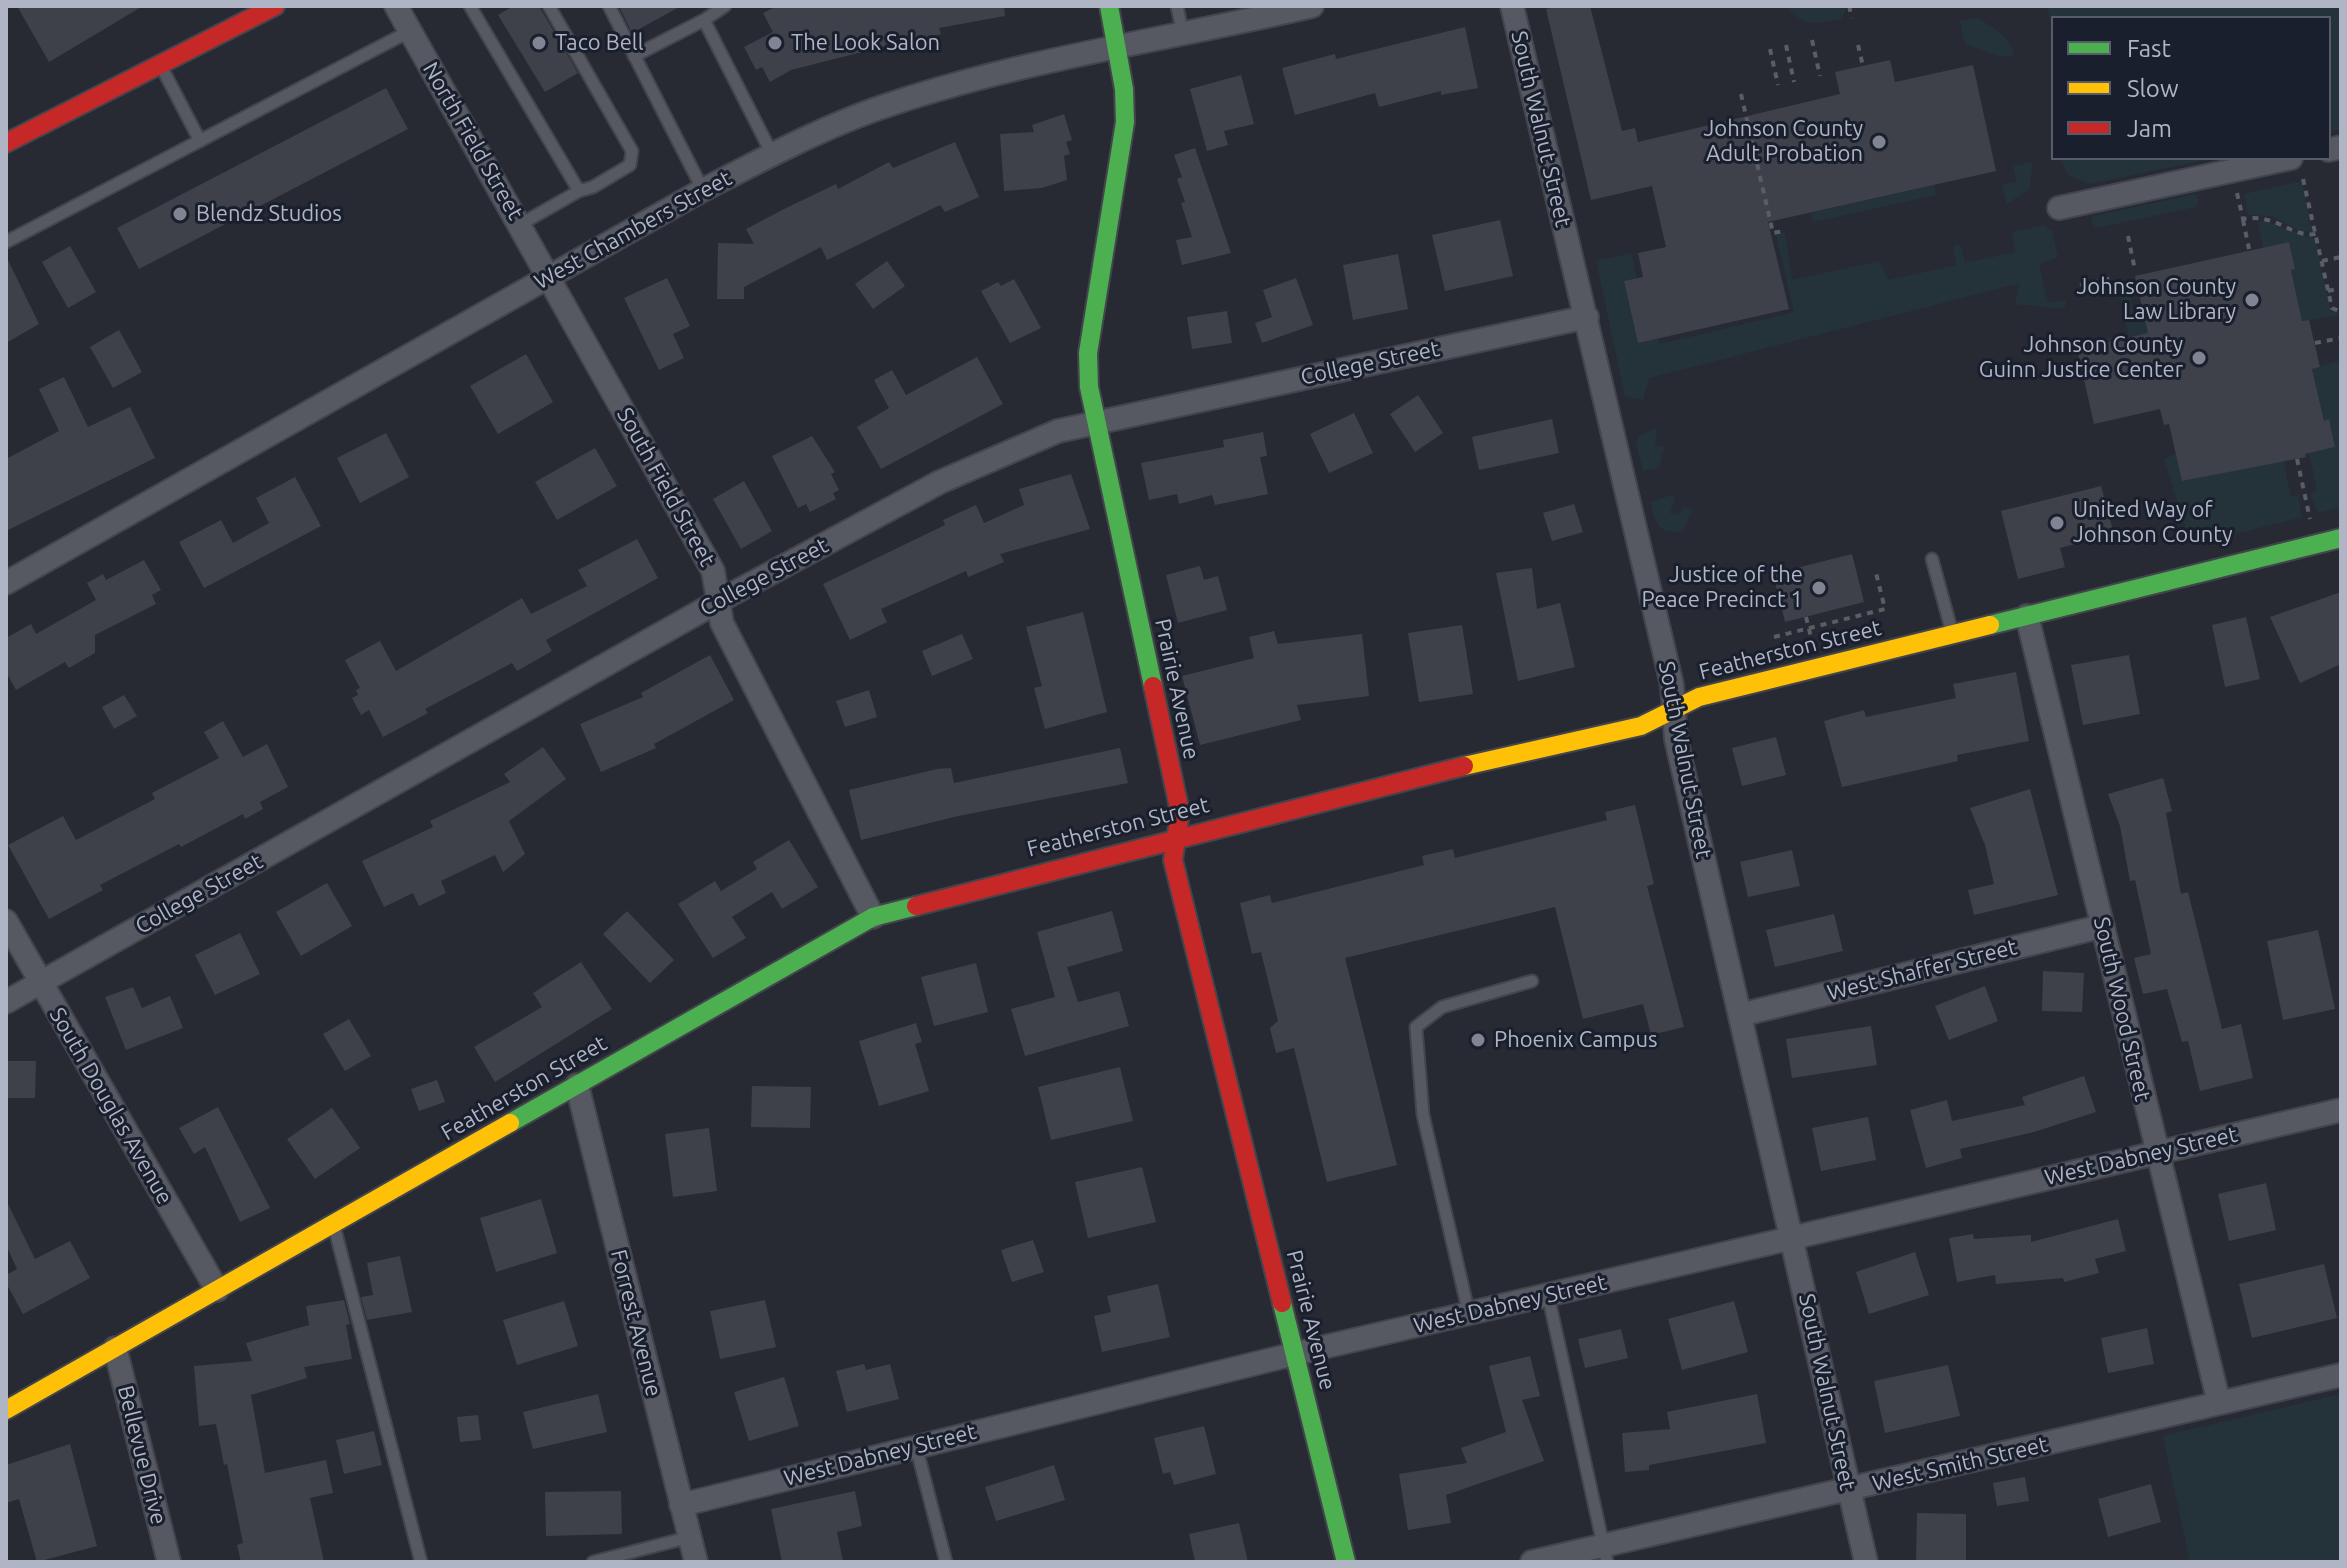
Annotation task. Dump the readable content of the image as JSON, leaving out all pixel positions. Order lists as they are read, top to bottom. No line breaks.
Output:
{"streets":{"street":["South Walnut Street","North Field Street","West Chambers Street","College Street","South Field Street","Featherston Street","Prairie Avenue","West Shaffer Street","South Wood Street","South Douglas Avenue","West Dabney Street","Forrest Avenue","Bellevue Drive","West Smith Street"]},"crossings":[["South Walnut Street","College Street"],["South Walnut Street","Featherston Street"],["South Walnut Street","West Shaffer Street"],["South Walnut Street","West Dabney Street"],["South Walnut Street","West Smith Street"],["North Field Street","West Chambers Street"],["North Field Street","South Field Street"],["West Chambers Street","South Field Street"],["West Chambers Street","Prairie Avenue"],["College Street","South Field Street"],["College Street","Prairie Avenue"],["College Street","South Douglas Avenue"],["South Field Street","Featherston Street"],["Featherston Street","Prairie Avenue"],["Featherston Street","South Wood Street"],["Featherston Street","South Douglas Avenue"],["Featherston Street","Forrest Avenue"],["Featherston Street","Bellevue Drive"],["Prairie Avenue","West Dabney Street"],["West Shaffer Street","South Wood Street"],["South Wood Street","West Dabney Street"],["South Wood Street","West Smith Street"],["West Dabney Street","Forrest Avenue"]],"places":["Taco Bell","The Look Salon","Johnson County Adult Probation","Blendz Studios","Johnson County Law Library","Johnson County Guinn Justice Center","United Way of Johnson County","Justice of the Peace Precinct 1","Phoenix Campus"],"legend":["Fast","Slow","Jam"]}
